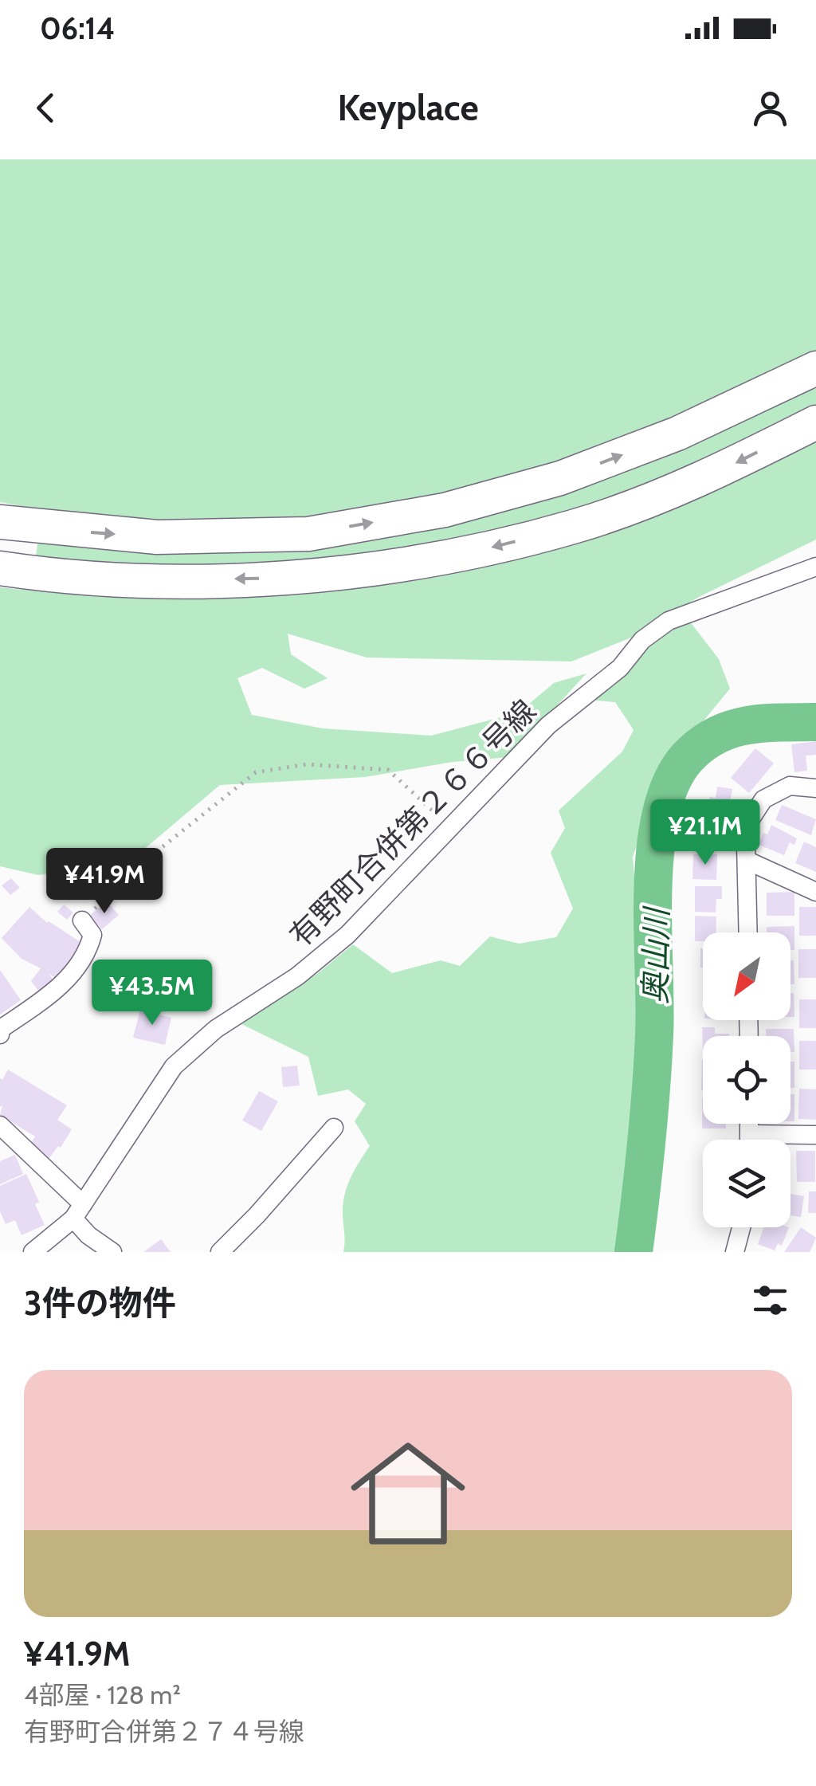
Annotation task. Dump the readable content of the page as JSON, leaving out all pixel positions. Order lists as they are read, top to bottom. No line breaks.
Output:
{"streets":{"street":["有野町合併第２６６号線"]},"water":["奥山川"],"north":"bottom left","page":{"status":"06:14","header":"Keyplace","price":["¥21.1M","¥41.9M","¥43.5M"],"heading":"3件の物件","list":[{"name":"¥41.9M","note":"4部屋 · 128 m² · 有野町合併第２７４号線"}]}}
